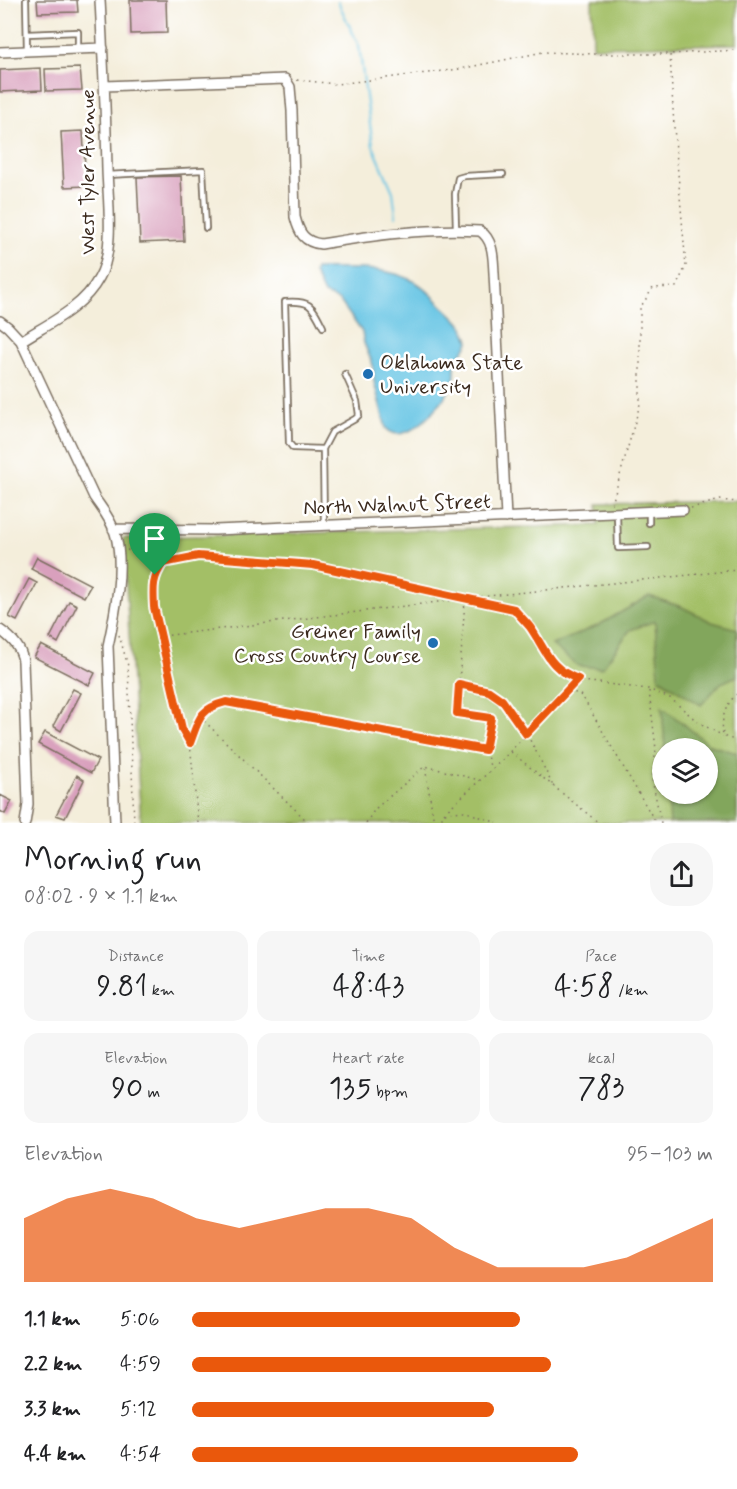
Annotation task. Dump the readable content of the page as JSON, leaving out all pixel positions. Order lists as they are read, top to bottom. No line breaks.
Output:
{"streets":{"street":["West Tyler Avenue","North Walnut Street"]},"places":["Oklahoma State University","Greiner Family Cross Country Course"],"page":{"heading":["Morning run","08:02 · 9 × 1.1 km"],"stats":[["Distance","9.81 km"],["Time","48:43"],["Pace","4:58 /km"],["Elevation","90 m"],["Heart rate","135 bpm"],["kcal","783"]],"chart":["Elevation","95–103 m"],"list":[{"name":"1.1 km","note":"5:06"},{"name":"2.2 km","note":"4:59"},{"name":"3.3 km","note":"5:12"},{"name":"4.4 km","note":"4:54"}]}}
